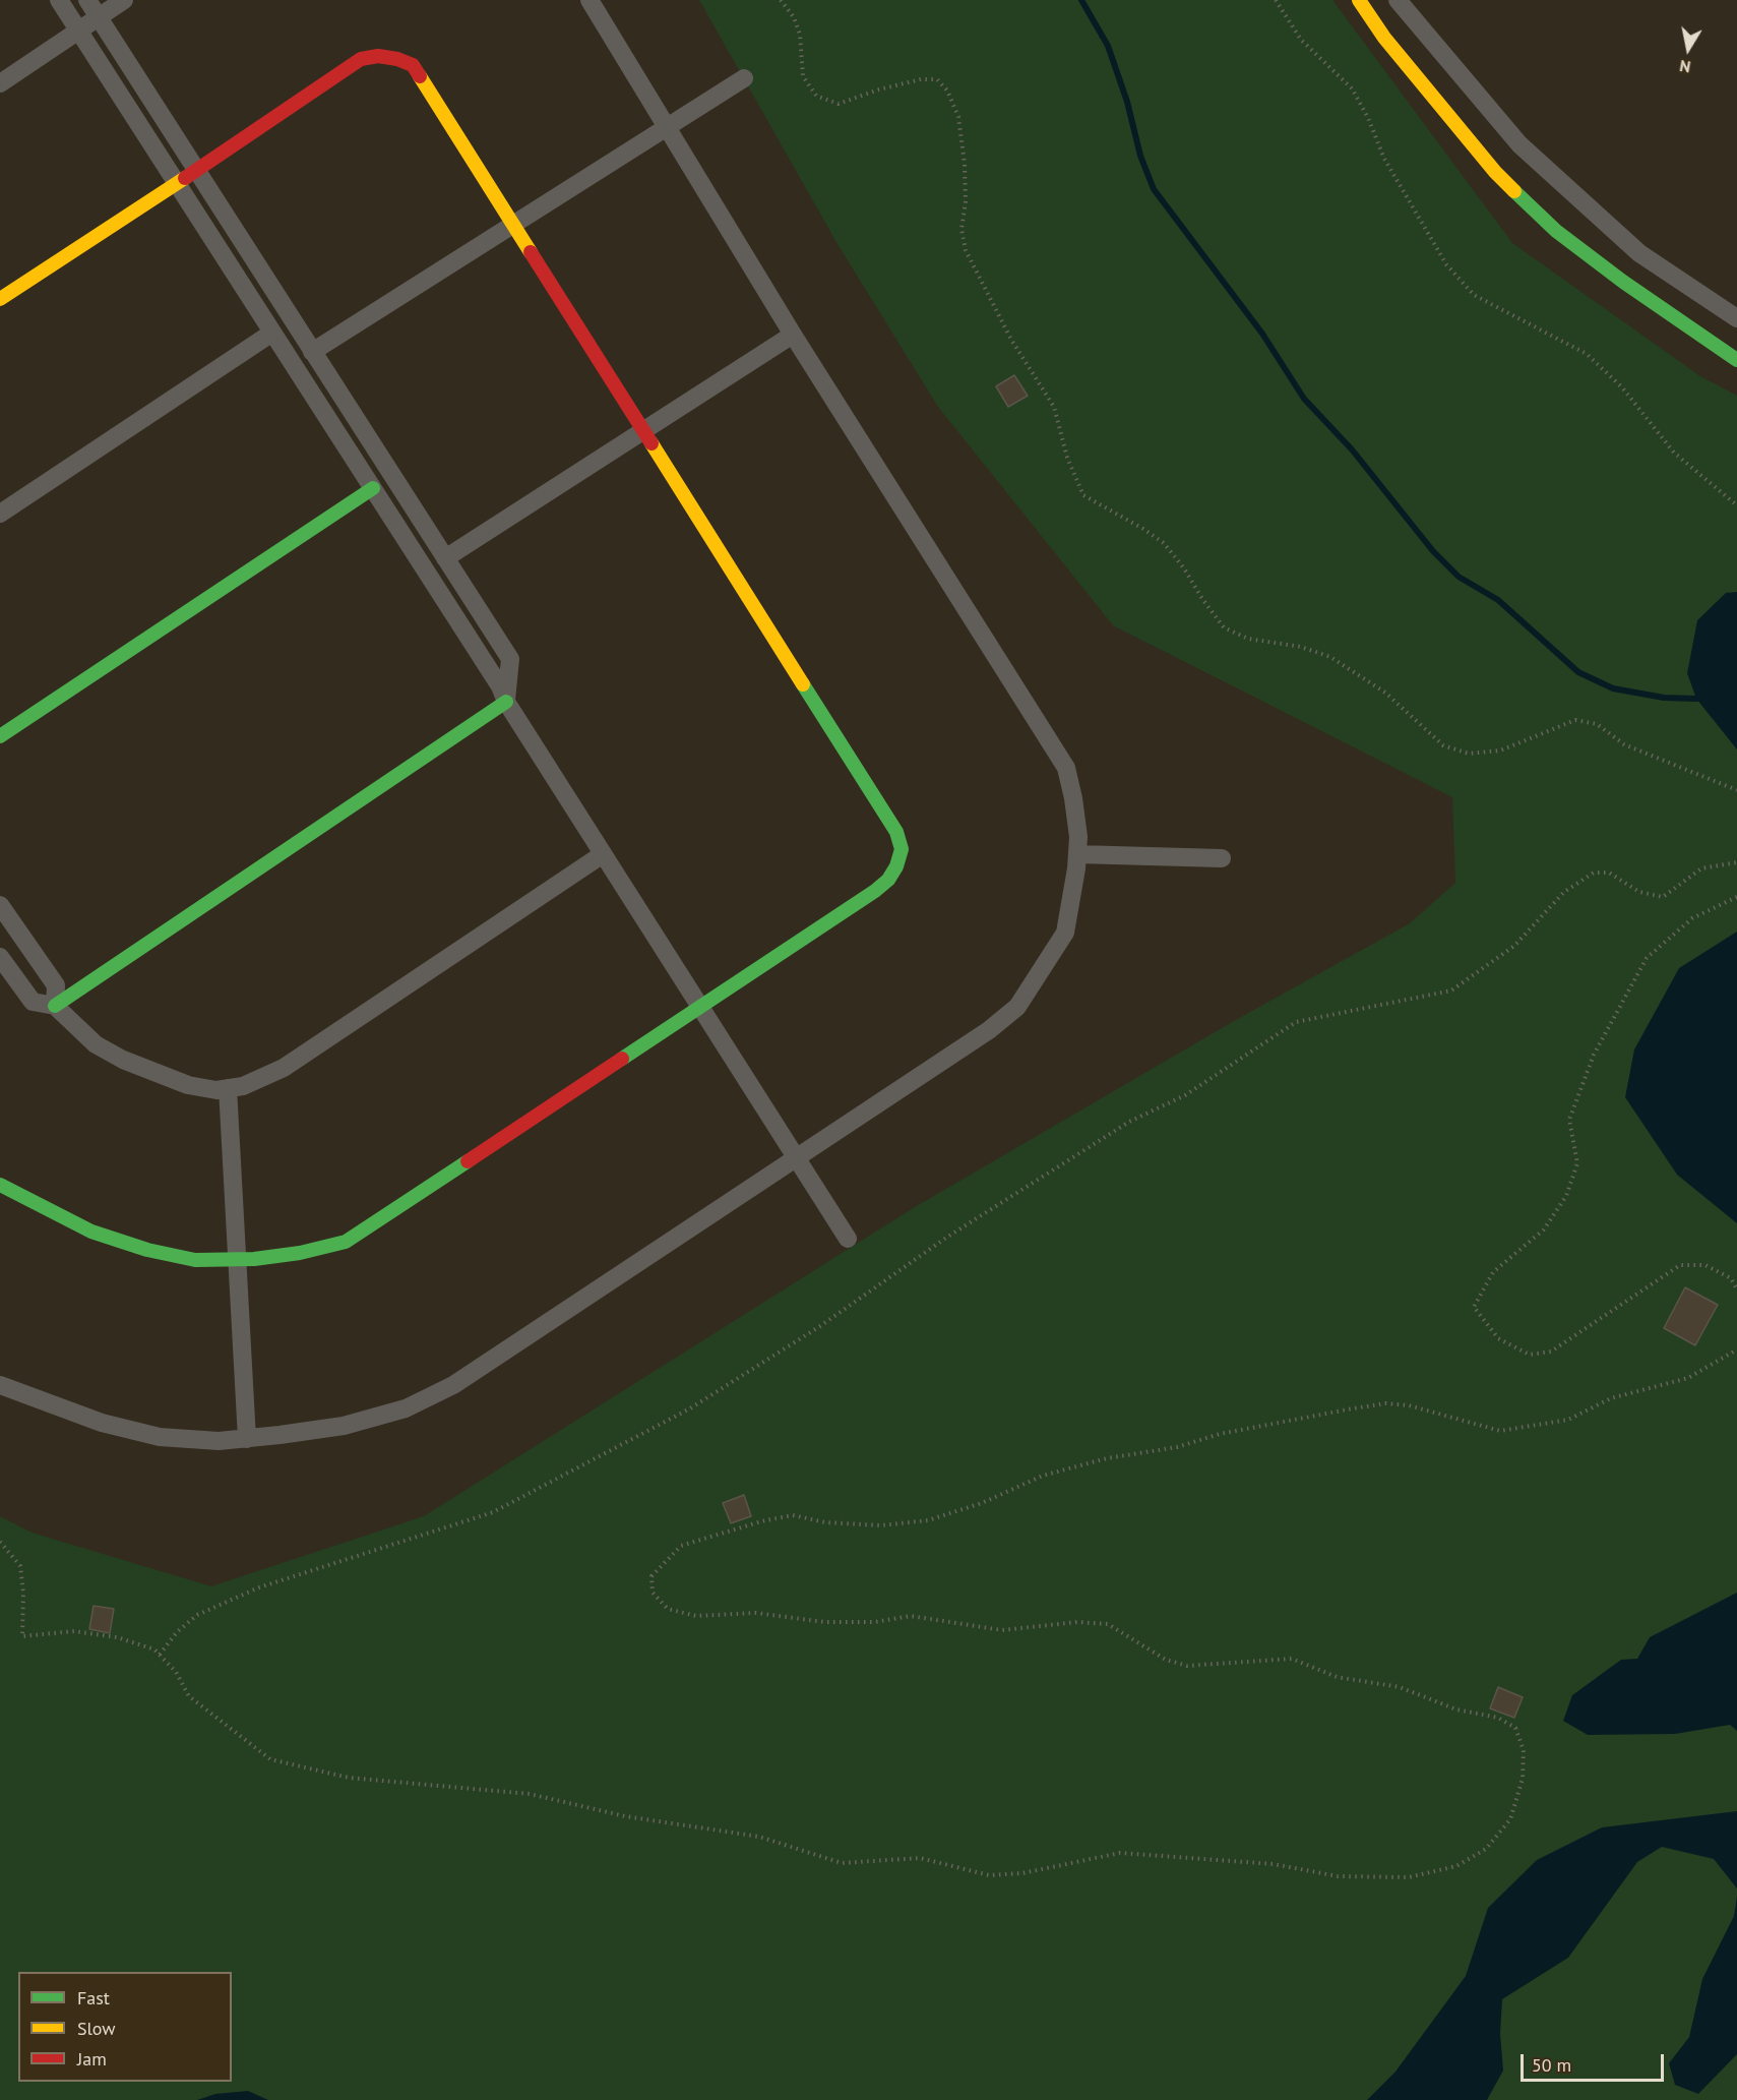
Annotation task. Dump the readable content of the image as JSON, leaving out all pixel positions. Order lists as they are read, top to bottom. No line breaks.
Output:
{"legend":["Fast","Slow","Jam"],"scale_bar":"50 m","north":"bottom"}
